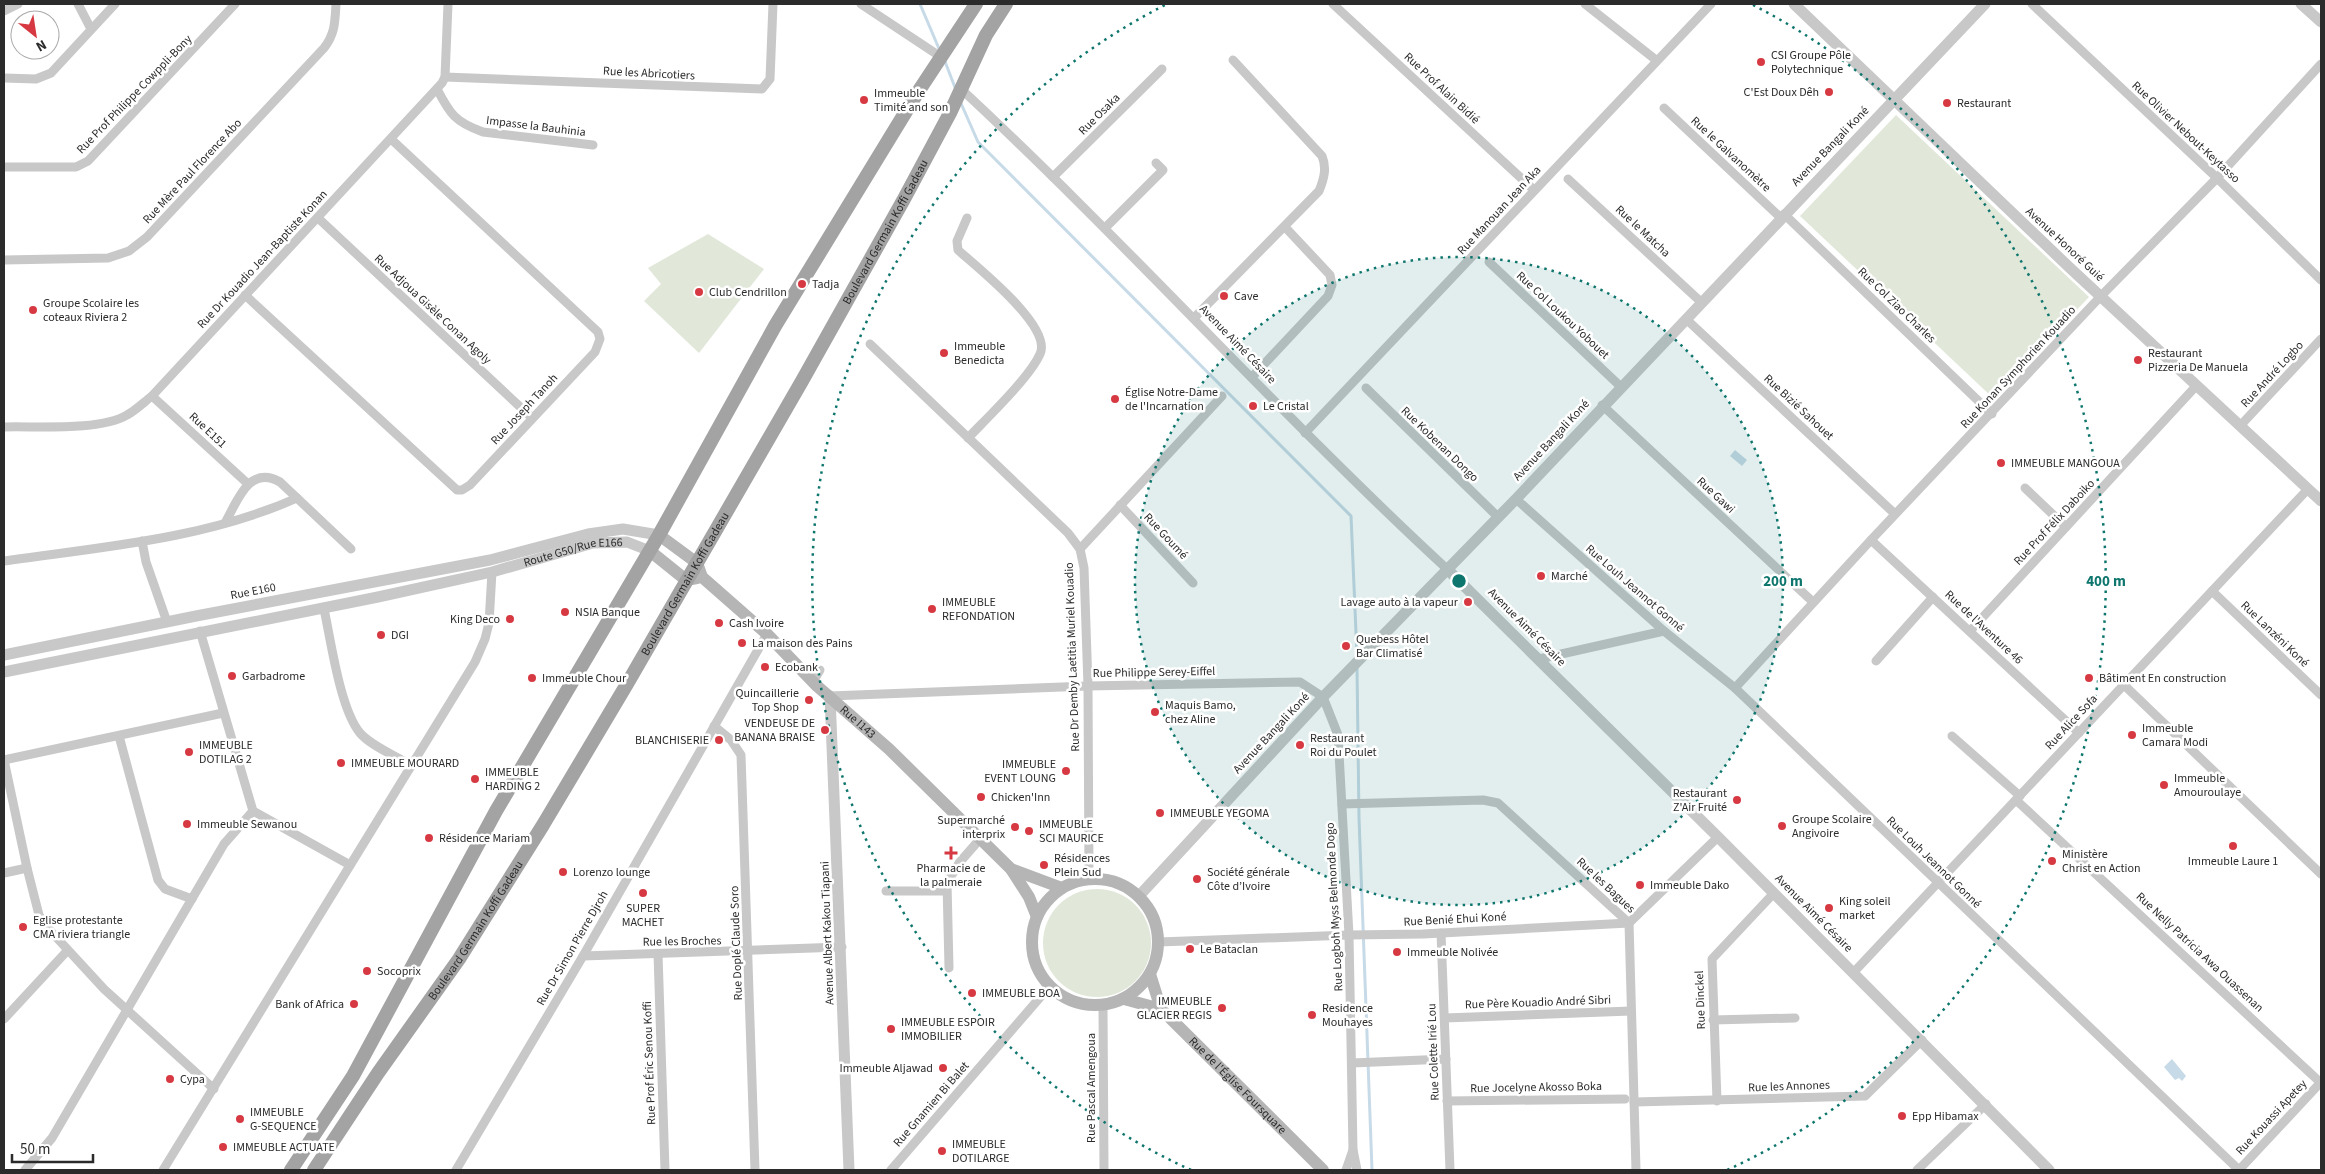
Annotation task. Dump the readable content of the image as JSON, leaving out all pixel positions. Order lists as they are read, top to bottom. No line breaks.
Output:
{"streets":{"main road":["Boulevard Germain Koffi Gadeau","Route G50/Rue E166","Rue I143","Rue de l'Église Foursquare"],"street":["Rue les Abricotiers","Rue Prof Alain Bidié","Rue Prof Philippe Cowppli-Bony","Rue Osaka","Impasse la Bauhinia","Rue Olivier Nebout-Keytasso","Avenue Bangali Koné","Rue le Galvanomètre","Rue Mère Paul Florence Abo","Rue Manouan Jean Aka","Rue le Matcha","Avenue Honoré Guié","Rue Dr Kouadio Jean-Baptiste Konan","Rue Col Ziao Charles","Rue Adjoua Gisèle Conan Agoly","Rue Col Loukou Yobouet","Avenue Aimé Césaire","Rue Konan Symphorien Kouadio","Rue André Logbo","Rue Bizié Sahouet","Rue Joseph Tanoh","Rue E151","Rue Kobenan Dongo","Rue Gawi","Rue Prof Félix Daboiko","Rue Goumé","Rue Louh Jeannot Gonné","Rue E160","Rue de l'Aventure 46","Rue Lanzéni Koné","Rue Dr Demby Laetitia Muriel Kouadio","Rue Philippe Serey-Eiffel","Rue Alice Sofa","Rue les Bagues","Rue Logboh Myss Belmonde Dogo","Rue Benié Ehui Koné","Avenue Albert Kakou Tiapani","Rue les Broches","Rue Doplé Claude Soro","Rue Dr Simon Pierre Djroh","Rue Nelly Patricia Awa Ouassenan","Rue Dinckel","Rue Père Kouadio André Sibri","Rue Colette Irié Lou","Rue Prof Éric Senou Koffi","Rue les Annones","Rue Jocelyne Akosso Boka","Rue Pascal Amengoua","Rue Gnamien Bi Balet","Rue Kouassi Apetey"]},"crossings":[["Rue les Abricotiers","Rue Dr Kouadio Jean-Baptiste Konan"],["Rue Prof Alain Bidié","Rue Manouan Jean Aka"],["Rue Osaka","Avenue Aimé Césaire"],["Impasse la Bauhinia","Rue Dr Kouadio Jean-Baptiste Konan"],["Rue Olivier Nebout-Keytasso","Rue Konan Symphorien Kouadio"],["Avenue Bangali Koné","Rue le Galvanomètre"],["Avenue Bangali Koné","Rue le Matcha"],["Avenue Bangali Koné","Avenue Honoré Guié"],["Avenue Bangali Koné","Rue Col Ziao Charles"],["Avenue Bangali Koné","Rue Col Loukou Yobouet"],["Avenue Bangali Koné","Avenue Aimé Césaire"],["Avenue Bangali Koné","Rue Bizié Sahouet"],["Avenue Bangali Koné","Rue Kobenan Dongo"],["Avenue Bangali Koné","Rue Gawi"],["Avenue Bangali Koné","Rue Louh Jeannot Gonné"],["Avenue Bangali Koné","Rue Dr Demby Laetitia Muriel Kouadio"],["Avenue Bangali Koné","Rue Philippe Serey-Eiffel"],["Avenue Bangali Koné","Rue I143"],["Avenue Bangali Koné","Rue Logboh Myss Belmonde Dogo"],["Avenue Bangali Koné","Rue Benié Ehui Koné"],["Avenue Bangali Koné","Rue de l'Église Foursquare"],["Avenue Bangali Koné","Rue Pascal Amengoua"],["Avenue Bangali Koné","Rue Gnamien Bi Balet"],["Rue le Galvanomètre","Rue Col Ziao Charles"],["Rue Manouan Jean Aka","Avenue Aimé Césaire"],["Boulevard Germain Koffi Gadeau","Avenue Aimé Césaire"],["Boulevard Germain Koffi Gadeau","Route G50/Rue E166"],["Avenue Honoré Guié","Rue Konan Symphorien Kouadio"],["Avenue Honoré Guié","Rue André Logbo"],["Avenue Honoré Guié","Rue Prof Félix Daboiko"],["Avenue Honoré Guié","Rue Alice Sofa"],["Rue Dr Kouadio Jean-Baptiste Konan","Rue Adjoua Gisèle Conan Agoly"],["Rue Dr Kouadio Jean-Baptiste Konan","Rue Joseph Tanoh"],["Rue Dr Kouadio Jean-Baptiste Konan","Rue E151"],["Rue Col Ziao Charles","Rue Konan Symphorien Kouadio"],["Rue Adjoua Gisèle Conan Agoly","Rue Joseph Tanoh"],["Avenue Aimé Césaire","Rue Alice Sofa"],["Avenue Aimé Césaire","Rue Dinckel"],["Avenue Aimé Césaire","Rue les Annones"],["Rue Konan Symphorien Kouadio","Rue Bizié Sahouet"],["Rue Konan Symphorien Kouadio","Rue Gawi"],["Rue Konan Symphorien Kouadio","Rue Louh Jeannot Gonné"],["Rue Konan Symphorien Kouadio","Rue de l'Aventure 46"],["Rue Prof Félix Daboiko","Rue de l'Aventure 46"],["Route G50/Rue E166","Rue E160"],["Rue Louh Jeannot Gonné","Rue Alice Sofa"],["Rue Louh Jeannot Gonné","Rue Kouassi Apetey"],["Rue de l'Aventure 46","Rue Alice Sofa"],["Rue Lanzéni Koné","Rue Alice Sofa"],["Rue Dr Demby Laetitia Muriel Kouadio","Rue Philippe Serey-Eiffel"],["Rue Dr Demby Laetitia Muriel Kouadio","Rue I143"],["Rue Dr Demby Laetitia Muriel Kouadio","Rue Benié Ehui Koné"],["Rue Dr Demby Laetitia Muriel Kouadio","Rue de l'Église Foursquare"],["Rue Dr Demby Laetitia Muriel Kouadio","Rue Pascal Amengoua"],["Rue Dr Demby Laetitia Muriel Kouadio","Rue Gnamien Bi Balet"],["Rue Philippe Serey-Eiffel","Rue I143"],["Rue Philippe Serey-Eiffel","Rue Logboh Myss Belmonde Dogo"],["Rue Philippe Serey-Eiffel","Avenue Albert Kakou Tiapani"],["Rue I143","Rue Benié Ehui Koné"],["Rue I143","Avenue Albert Kakou Tiapani"],["Rue I143","Rue Dr Simon Pierre Djroh"],["Rue I143","Rue de l'Église Foursquare"],["Rue I143","Rue Pascal Amengoua"],["Rue I143","Rue Gnamien Bi Balet"],["Rue Alice Sofa","Rue Nelly Patricia Awa Ouassenan"],["Rue les Bagues","Rue Logboh Myss Belmonde Dogo"],["Rue les Bagues","Rue Benié Ehui Koné"],["Rue les Bagues","Rue Père Kouadio André Sibri"],["Rue les Bagues","Rue les Annones"],["Rue Logboh Myss Belmonde Dogo","Rue Benié Ehui Koné"],["Rue Benié Ehui Koné","Rue Colette Irié Lou"],["Rue Benié Ehui Koné","Rue de l'Église Foursquare"],["Rue Benié Ehui Koné","Rue Pascal Amengoua"],["Rue Benié Ehui Koné","Rue Gnamien Bi Balet"],["Avenue Albert Kakou Tiapani","Rue les Broches"],["Rue les Broches","Rue Doplé Claude Soro"],["Rue les Broches","Rue Dr Simon Pierre Djroh"],["Rue les Broches","Rue Prof Éric Senou Koffi"],["Rue Doplé Claude Soro","Rue Dr Simon Pierre Djroh"],["Rue Nelly Patricia Awa Ouassenan","Rue Kouassi Apetey"],["Rue Dinckel","Rue les Annones"],["Rue Père Kouadio André Sibri","Rue Colette Irié Lou"],["Rue Colette Irié Lou","Rue Jocelyne Akosso Boka"],["Rue de l'Église Foursquare","Rue Pascal Amengoua"],["Rue de l'Église Foursquare","Rue Gnamien Bi Balet"],["Rue Pascal Amengoua","Rue Gnamien Bi Balet"]],"places":{"other":["CSI Groupe Pôle Polytechnique","C'Est Doux Dêh","Immeuble Timité and son","Restaurant","Tadja","Club Cendrillon","Cave","Groupe Scolaire les coteaux Riviera 2","Immeuble Benedicta","Restaurant Pizzeria De Manuela","Église Notre-Dame de l'Incarnation","Le Cristal","IMMEUBLE MANGOUA","Marché","Lavage auto à la vapeur","IMMEUBLE REFONDATION","NSIA Banque","King Deco","Cash Ivoire","DGI","La maison des Pains","Quebess Hôtel Bar Climatisé","Ecobank","Garbadrome","Immeuble Chour","Bâtiment En construction","Quincaillerie Top Shop","Maquis Bamo, chez Aline","VENDEUSE DE BANANA BRAISE","Immeuble Camara Modi","BLANCHISERIE","Restaurant Roi du Poulet","IMMEUBLE DOTILAG 2","IMMEUBLE MOURARD","IMMEUBLE EVENT LOUNG","IMMEUBLE HARDING 2","Immeuble Amouroulaye","Chicken'Inn","Restaurant Z'Air Fruité","IMMEUBLE YEGOMA","Immeuble Sewanou","Groupe Scolaire Angivoire","Supermarché interprix","IMMEUBLE SCI MAURICE","Résidence Mariam","Immeuble Laure 1","Ministère Christ en Action","Résidences Plein Sud","Lorenzo lounge","Société générale Côte d’Ivoire","Immeuble Dako","SUPER MACHET","King soleil market","Eglise protestante CMA riviera triangle","Le Bataclan","Immeuble Nolivée","Socoprix","IMMEUBLE BOA","Bank of Africa","IMMEUBLE GLACIER REGIS","Residence Mouhayes","IMMEUBLE ESPOIR IMMOBILIER","Immeuble Aljawad","Cypa","Epp Hibamax","IMMEUBLE G-SEQUENCE","IMMEUBLE ACTUATE","IMMEUBLE DOTILARGE"],"health":["Pharmacie de la palmeraie"]},"scale_bar":"50 m","north":"bottom right","rings":["200 m","400 m"]}
